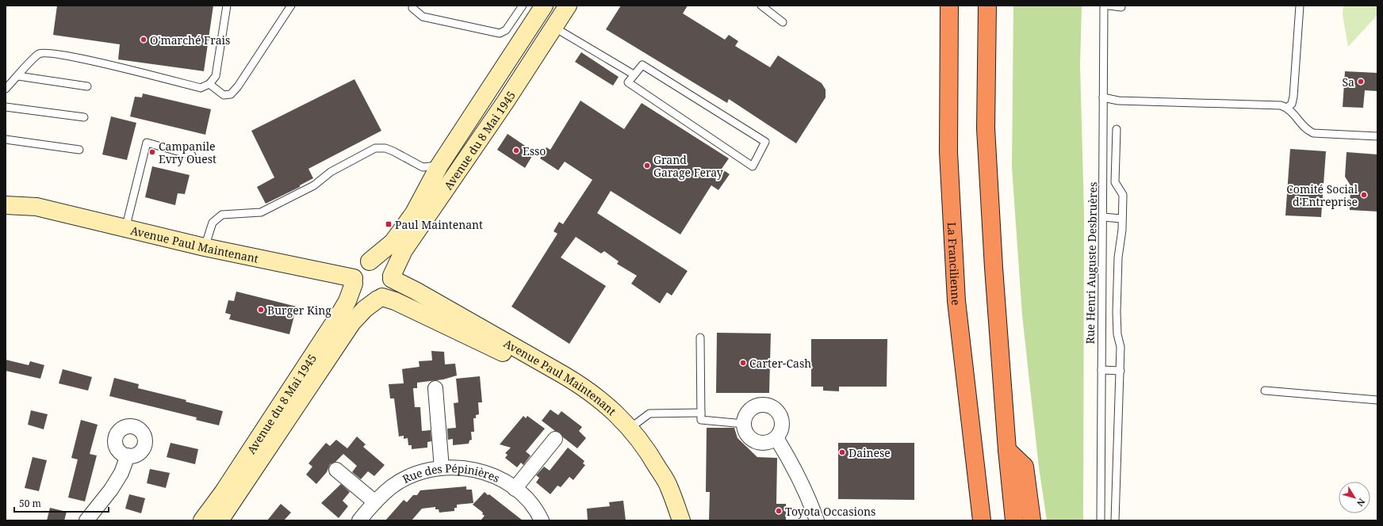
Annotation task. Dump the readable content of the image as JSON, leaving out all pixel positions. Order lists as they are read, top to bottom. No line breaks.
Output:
{"streets":{"highway":["La Francilienne"],"main road":["Avenue du 8 Mai 1945","Avenue Paul Maintenant"],"street":["Rue des Pépinières"],"lane":["Rue Henri Auguste Desbruères"]},"crossings":[["Avenue du 8 Mai 1945","Avenue Paul Maintenant"]],"places":{"other":["O'marché Frais","Sa","Esso","Campanile Evry Ouest","Grand Garage Feray","Comité Social d'Entreprise","Burger King","Carter-Cash","Dainese","Toyota Occasions"],"transit":["Paul Maintenant"]},"scale_bar":"50 m","north":"bottom right"}
